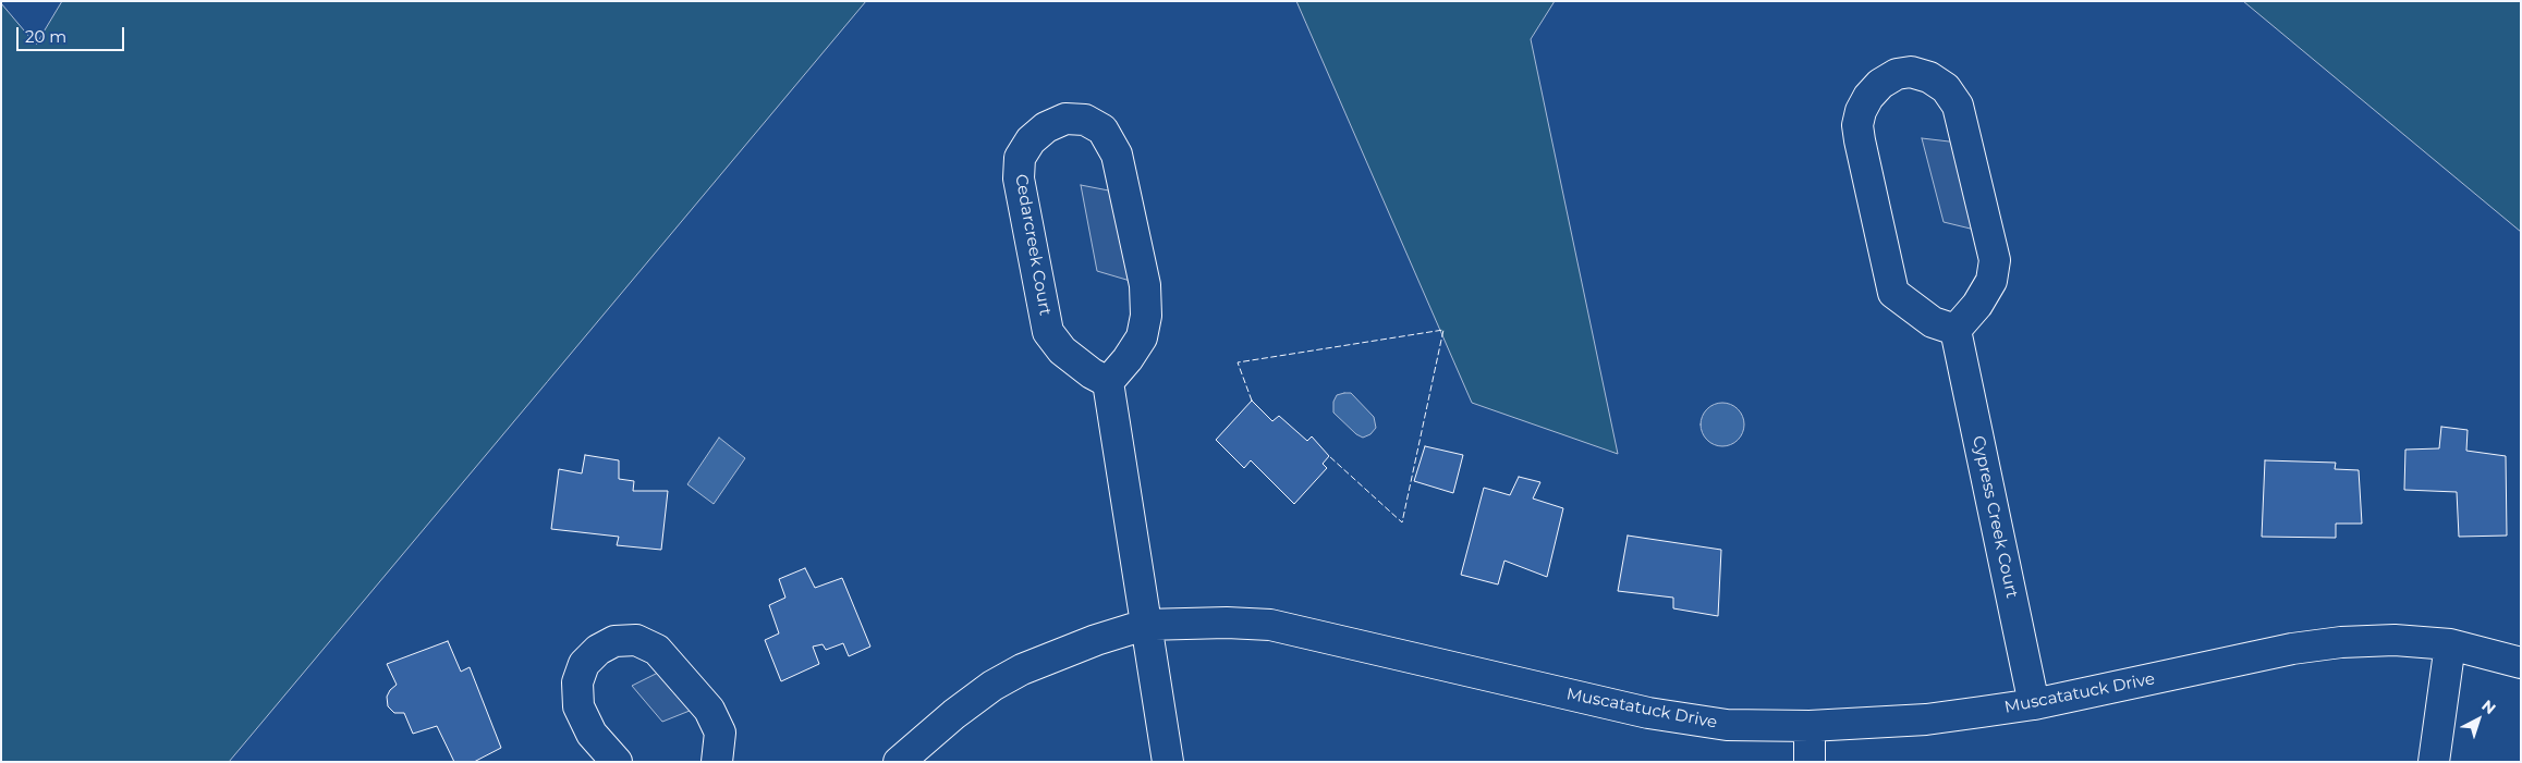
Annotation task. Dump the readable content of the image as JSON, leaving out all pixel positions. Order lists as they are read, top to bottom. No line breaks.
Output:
{"streets":{"street":["Cedarcreek Court","Cypress Creek Court","Muscatatuck Drive"]},"crossings":[["Cypress Creek Court","Muscatatuck Drive"]],"scale_bar":"20 m","north":"top right"}
